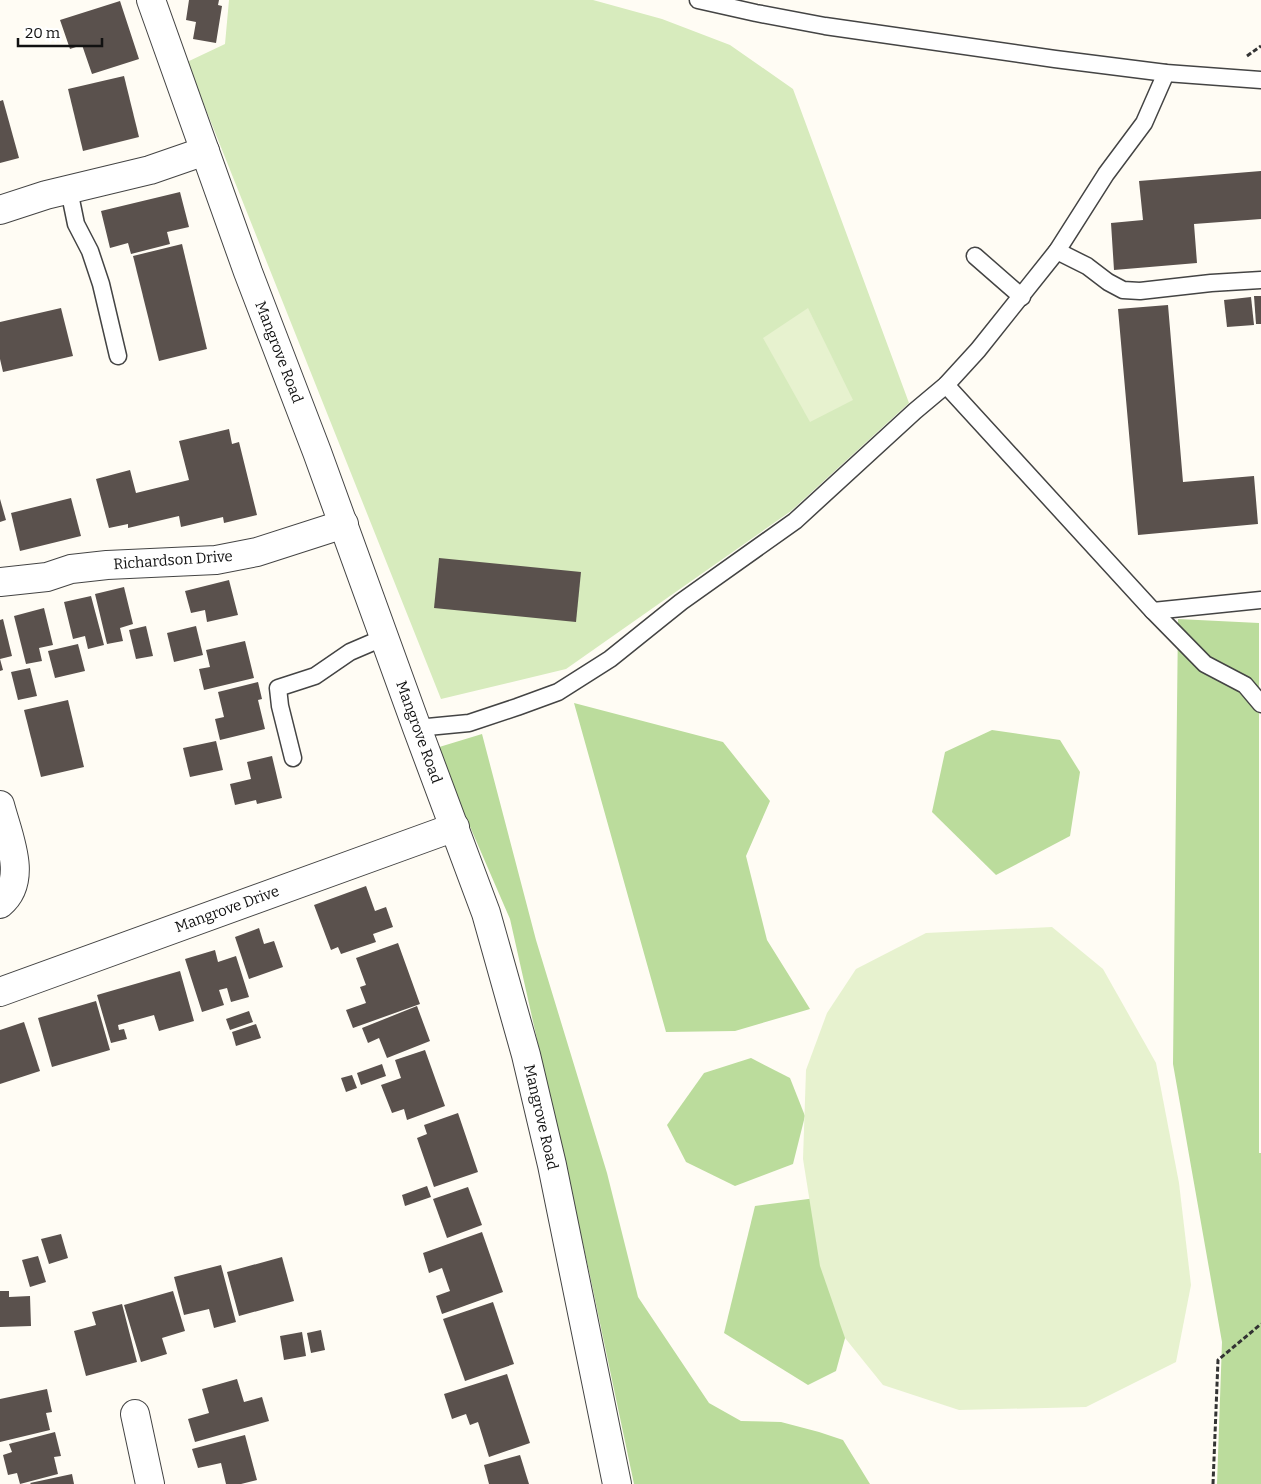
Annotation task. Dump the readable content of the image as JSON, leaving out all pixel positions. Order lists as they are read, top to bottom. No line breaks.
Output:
{"streets":{"street":["Mangrove Road","Richardson Drive","Mangrove Drive"]},"crossings":[["Mangrove Road","Richardson Drive"],["Mangrove Road","Mangrove Drive"]],"scale_bar":"20 m"}
